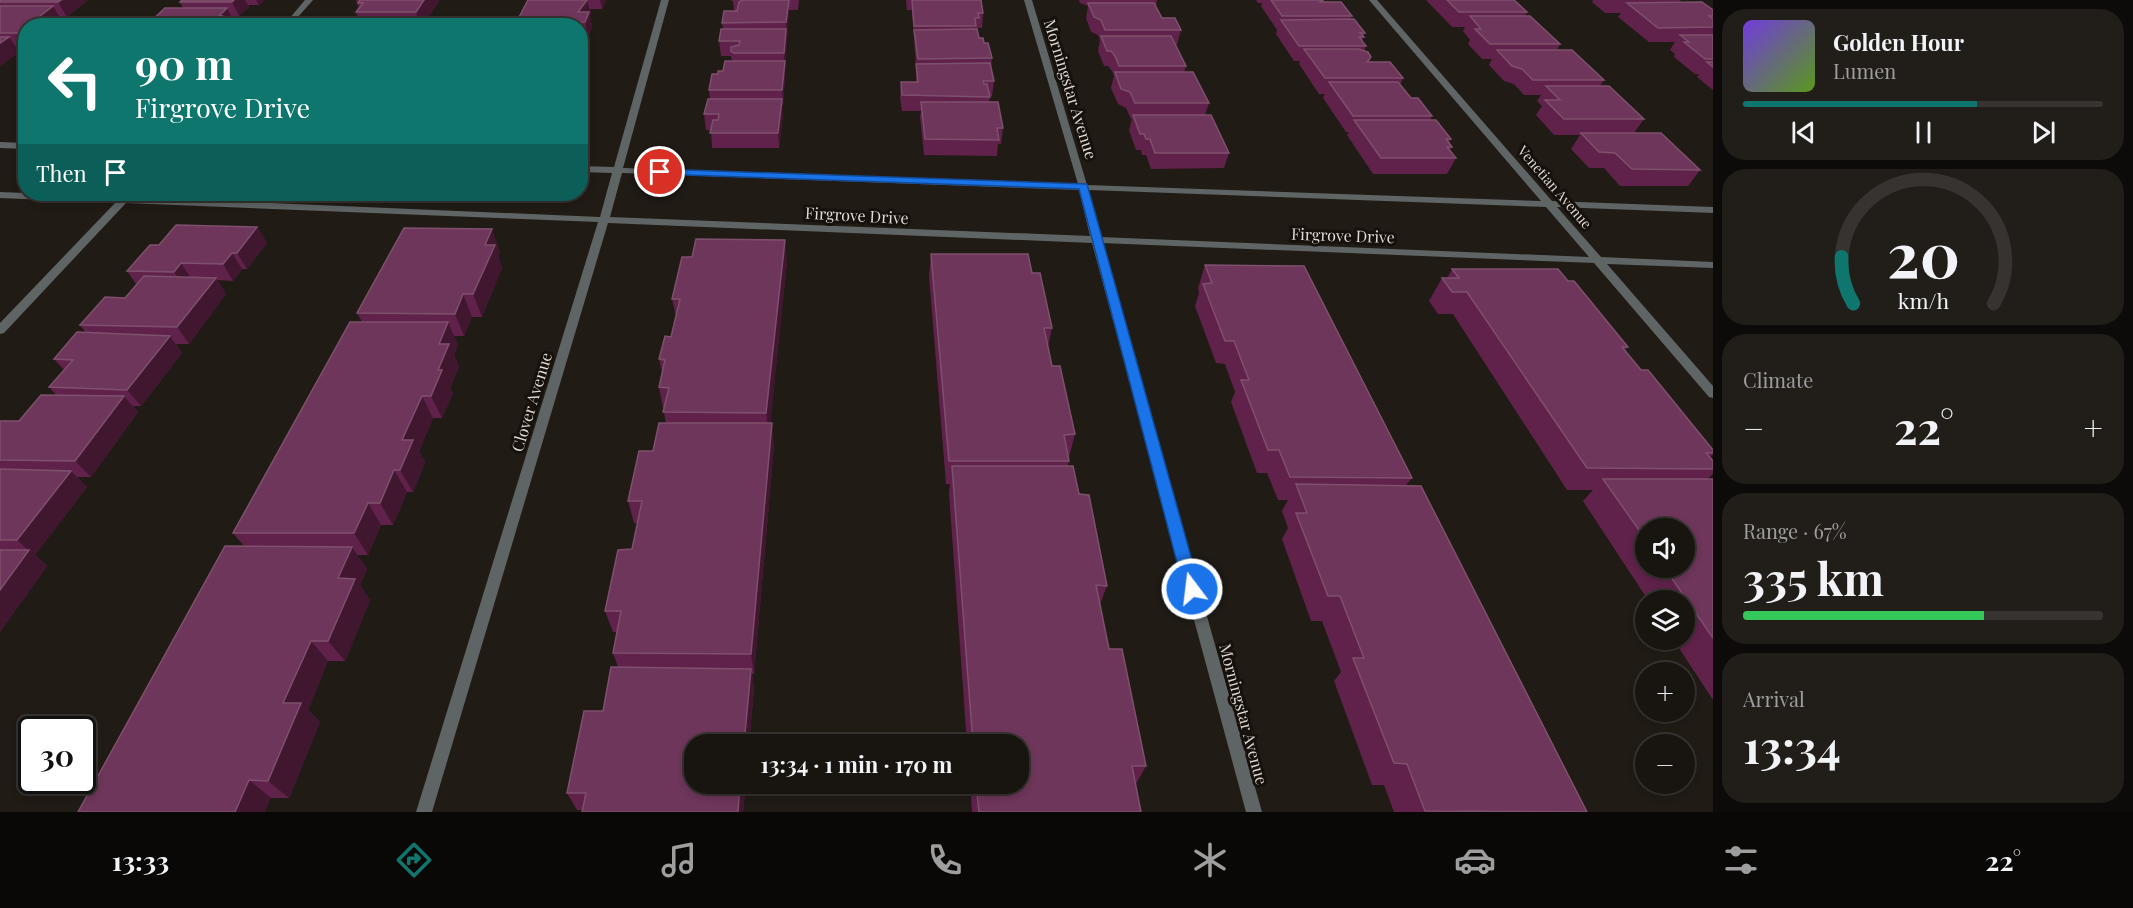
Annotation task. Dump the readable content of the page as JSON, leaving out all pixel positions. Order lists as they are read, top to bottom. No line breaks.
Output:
{"streets":{"street":["Morningstar Avenue","Venetian Avenue","Firgrove Drive","Clover Avenue"]},"crossings":[["Morningstar Avenue","Firgrove Drive"],["Venetian Avenue","Firgrove Drive"],["Firgrove Drive","Clover Avenue"]],"page":{"turn":["90 m","Firgrove Drive"],"song":["Golden Hour","Lumen"],"then":"Then","tile":["Climate",["Range · 67%","335 km"],["Arrival","13:34"]],"heat":["−","22°","+"],"map_buttons":["+","−"],"limit":"30","trip":"13:34 · 1 min · 170 m","tabs":["13:33","22°"],"gauge":["20","km/h"]}}
